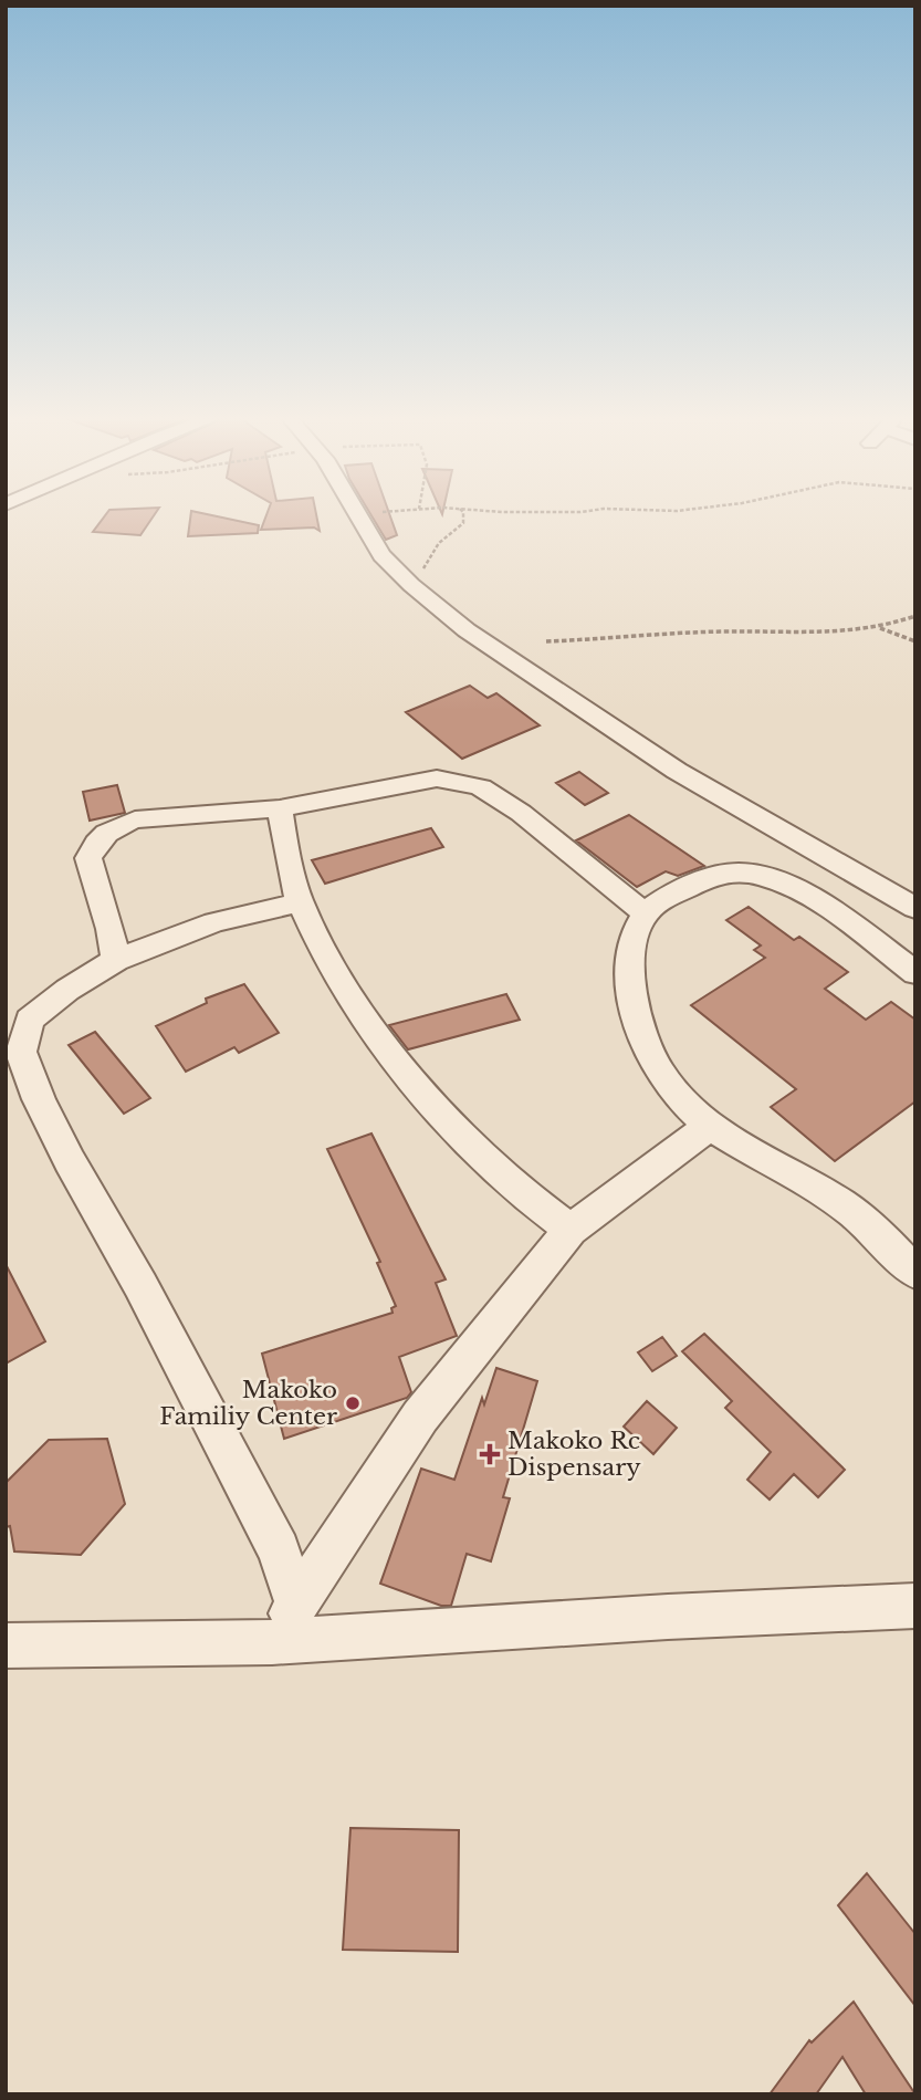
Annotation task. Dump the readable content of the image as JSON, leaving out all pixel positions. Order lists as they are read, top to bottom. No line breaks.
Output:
{"places":{"other":["Makoko Familiy Center"],"health":["Makoko Rc Dispensary"]}}
